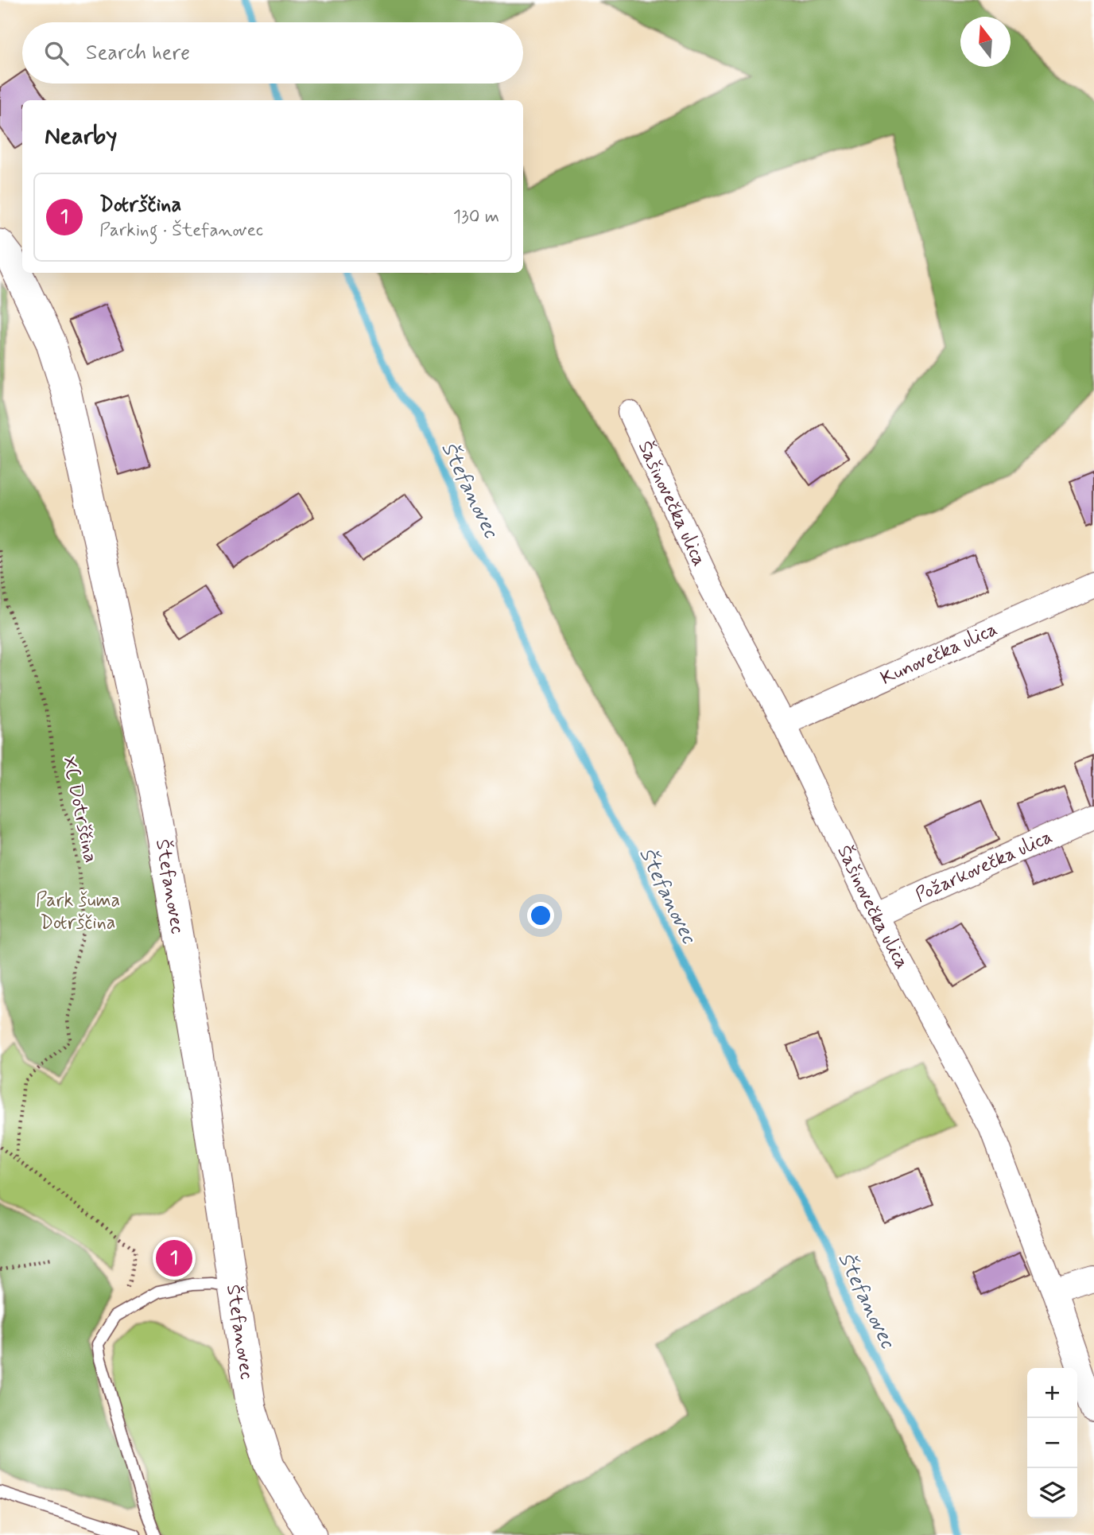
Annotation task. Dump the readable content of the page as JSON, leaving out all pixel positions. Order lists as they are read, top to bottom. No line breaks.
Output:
{"streets":{"street":["Šašinovečka ulica","Kunovečka ulica","Požarkovečka ulica","Štefanovec"],"path":["XC Dotrščina"]},"crossings":[["Šašinovečka ulica","Kunovečka ulica"],["Šašinovečka ulica","Požarkovečka ulica"]],"water":["Štefanovec"],"parks":["Park šuma Dotrščina"],"north":"top","page":{"search":"Search here","heading":"Nearby","list":[{"mark":"1","name":"Dotrščina","note":"Parking · Štefanovec","value":"130 m"}],"pins":"1","map_buttons":["+","−"]}}
